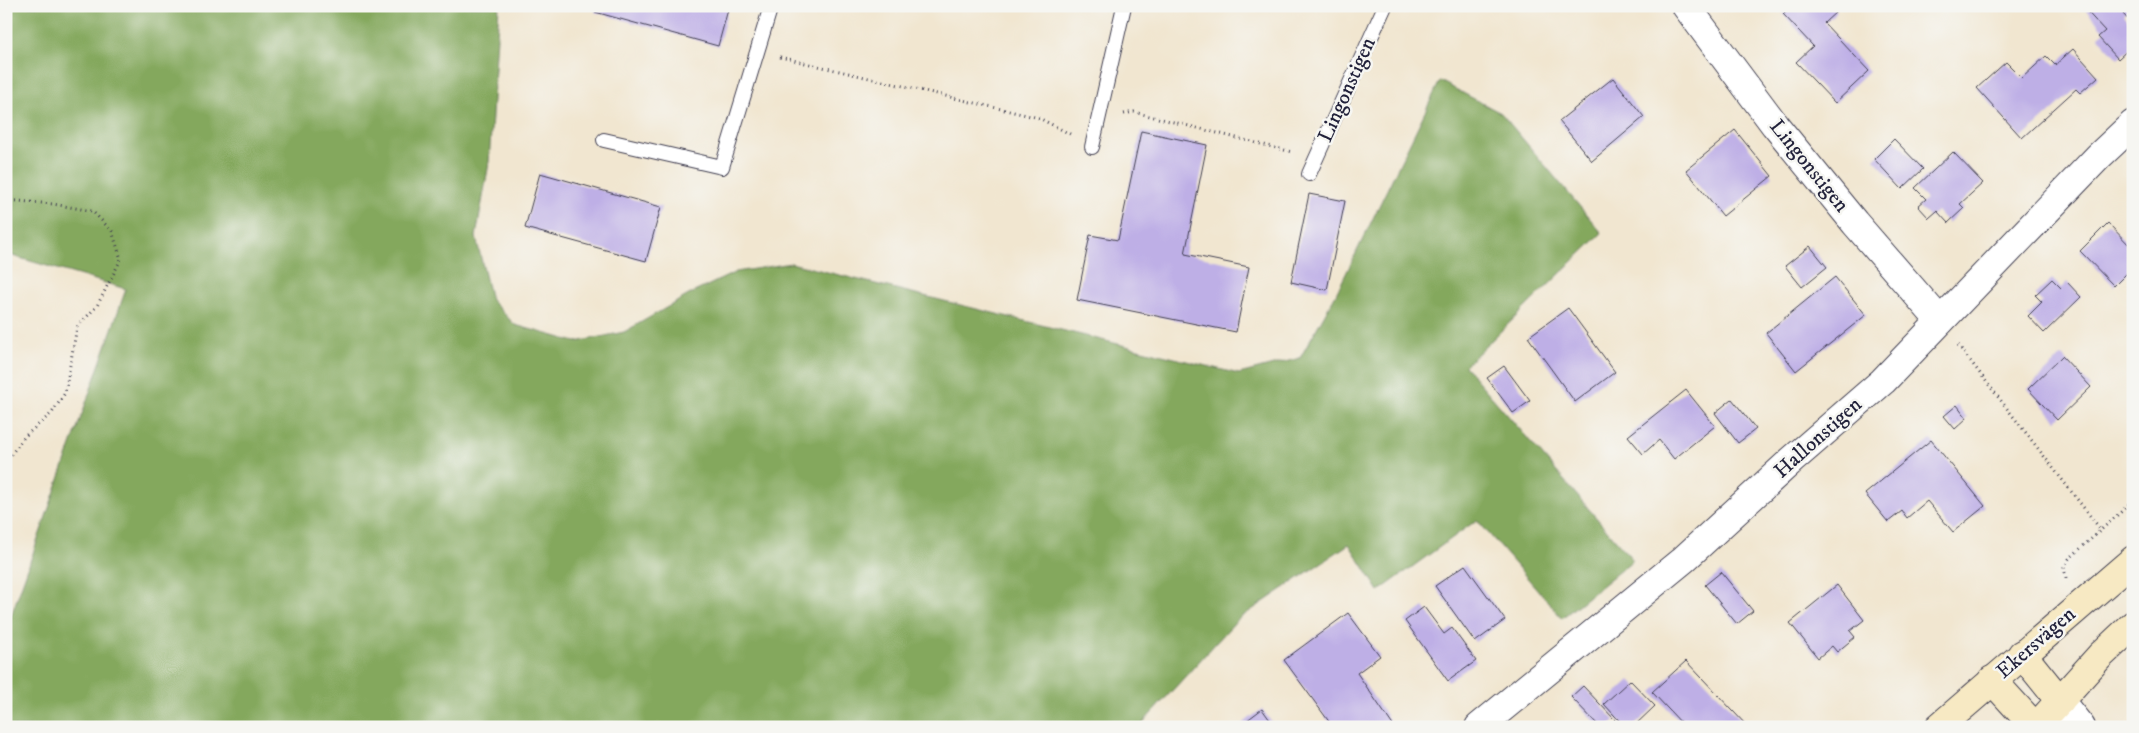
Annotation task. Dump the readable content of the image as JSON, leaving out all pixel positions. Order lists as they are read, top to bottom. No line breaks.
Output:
{"streets":{"main road":["Ekersvägen"],"street":["Lingonstigen","Hallonstigen"]},"crossings":[["Lingonstigen","Hallonstigen"]]}
